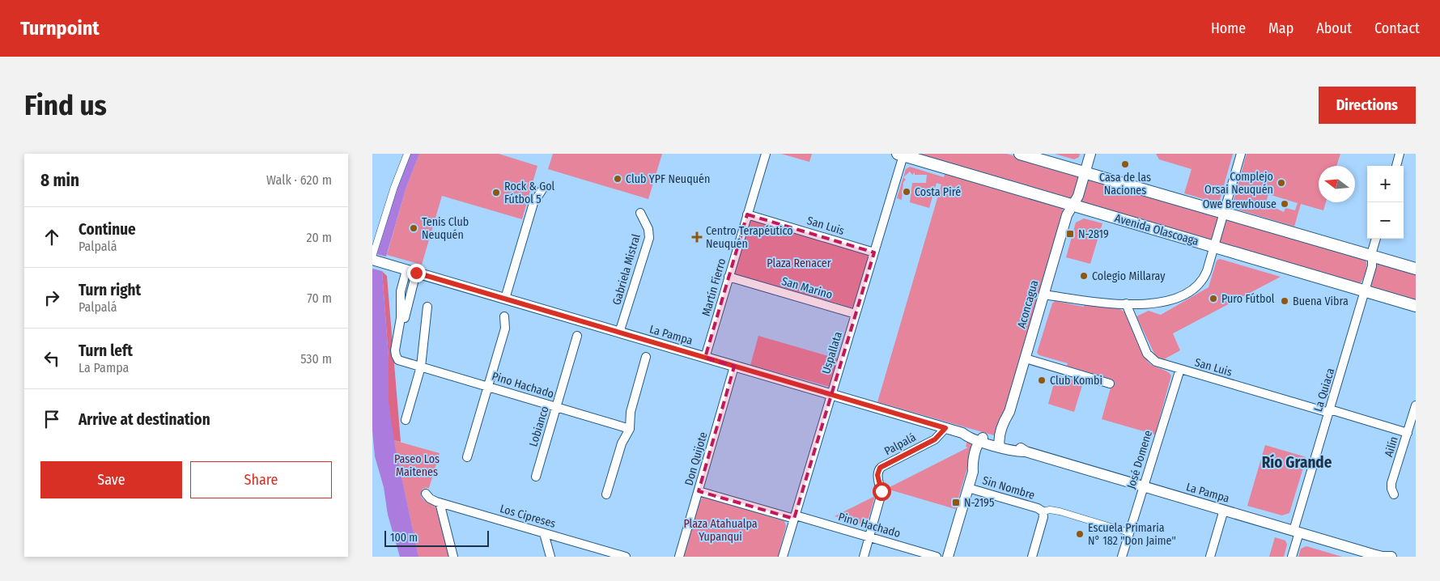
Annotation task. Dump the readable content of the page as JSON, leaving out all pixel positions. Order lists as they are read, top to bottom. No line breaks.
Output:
{"streets":{"main road":["Avenida Olascoaga"],"street":["San Luis","Gabriela Mistral","Martín Fierro","San Marino","Aconcagua","La Pampa","Uspallata","Pino Hachado","La Quiaca","Lobianco","Palpalá","Ailín","Don Quijote","José Domene","Sin Nombre","Los Cipreses"]},"crossings":[["San Luis","Martín Fierro"],["San Luis","Uspallata"],["San Luis","La Quiaca"],["San Luis","Ailín"],["San Luis","José Domene"],["Avenida Olascoaga","Aconcagua"],["Avenida Olascoaga","Uspallata"],["Avenida Olascoaga","La Quiaca"],["Gabriela Mistral","La Pampa"],["Martín Fierro","San Marino"],["Martín Fierro","La Pampa"],["San Marino","Uspallata"],["Aconcagua","La Pampa"],["La Pampa","Uspallata"],["La Pampa","Pino Hachado"],["La Pampa","La Quiaca"],["La Pampa","Palpalá"],["La Pampa","Don Quijote"],["La Pampa","José Domene"],["Uspallata","Pino Hachado"],["Pino Hachado","Lobianco"],["Pino Hachado","Palpalá"],["Pino Hachado","Don Quijote"]],"districts":["Río Grande"],"parks":["Plaza Renacer","Paseo Los Maitenes","Plaza Atahualpa Yupanqui"],"places":{"other":["Casa de las Naciones","Club YPF Neuquén","Complejo Orsai Neuquén","Costa Piré","Rock & Gol Fútbol 5","Owe Brewhouse","Tenis Club Neuquén","Colegio Millaray","Puro Fútbol","Buena Vibra","Club Kombi","Escuela Primaria N° 182 \"Don Jaime\""],"transit":["N-2819","N-2195"],"health":["Centro Terapéutico Neuquén"]},"scale_bar":"100 m","north":"left","page":{"header":"Turnpoint","nav":["Home","Map","About","Contact"],"buttons":["Directions",["Save","Share"]],"title":"Find us","heading":["8 min","Walk · 620 m"],"map_buttons":["+","−"],"list":[["Continue","Palpalá","20 m"],["Turn right","Palpalá","70 m"],["Turn left","La Pampa","530 m"],"Arrive at destination"],"scale":"100 m"}}
